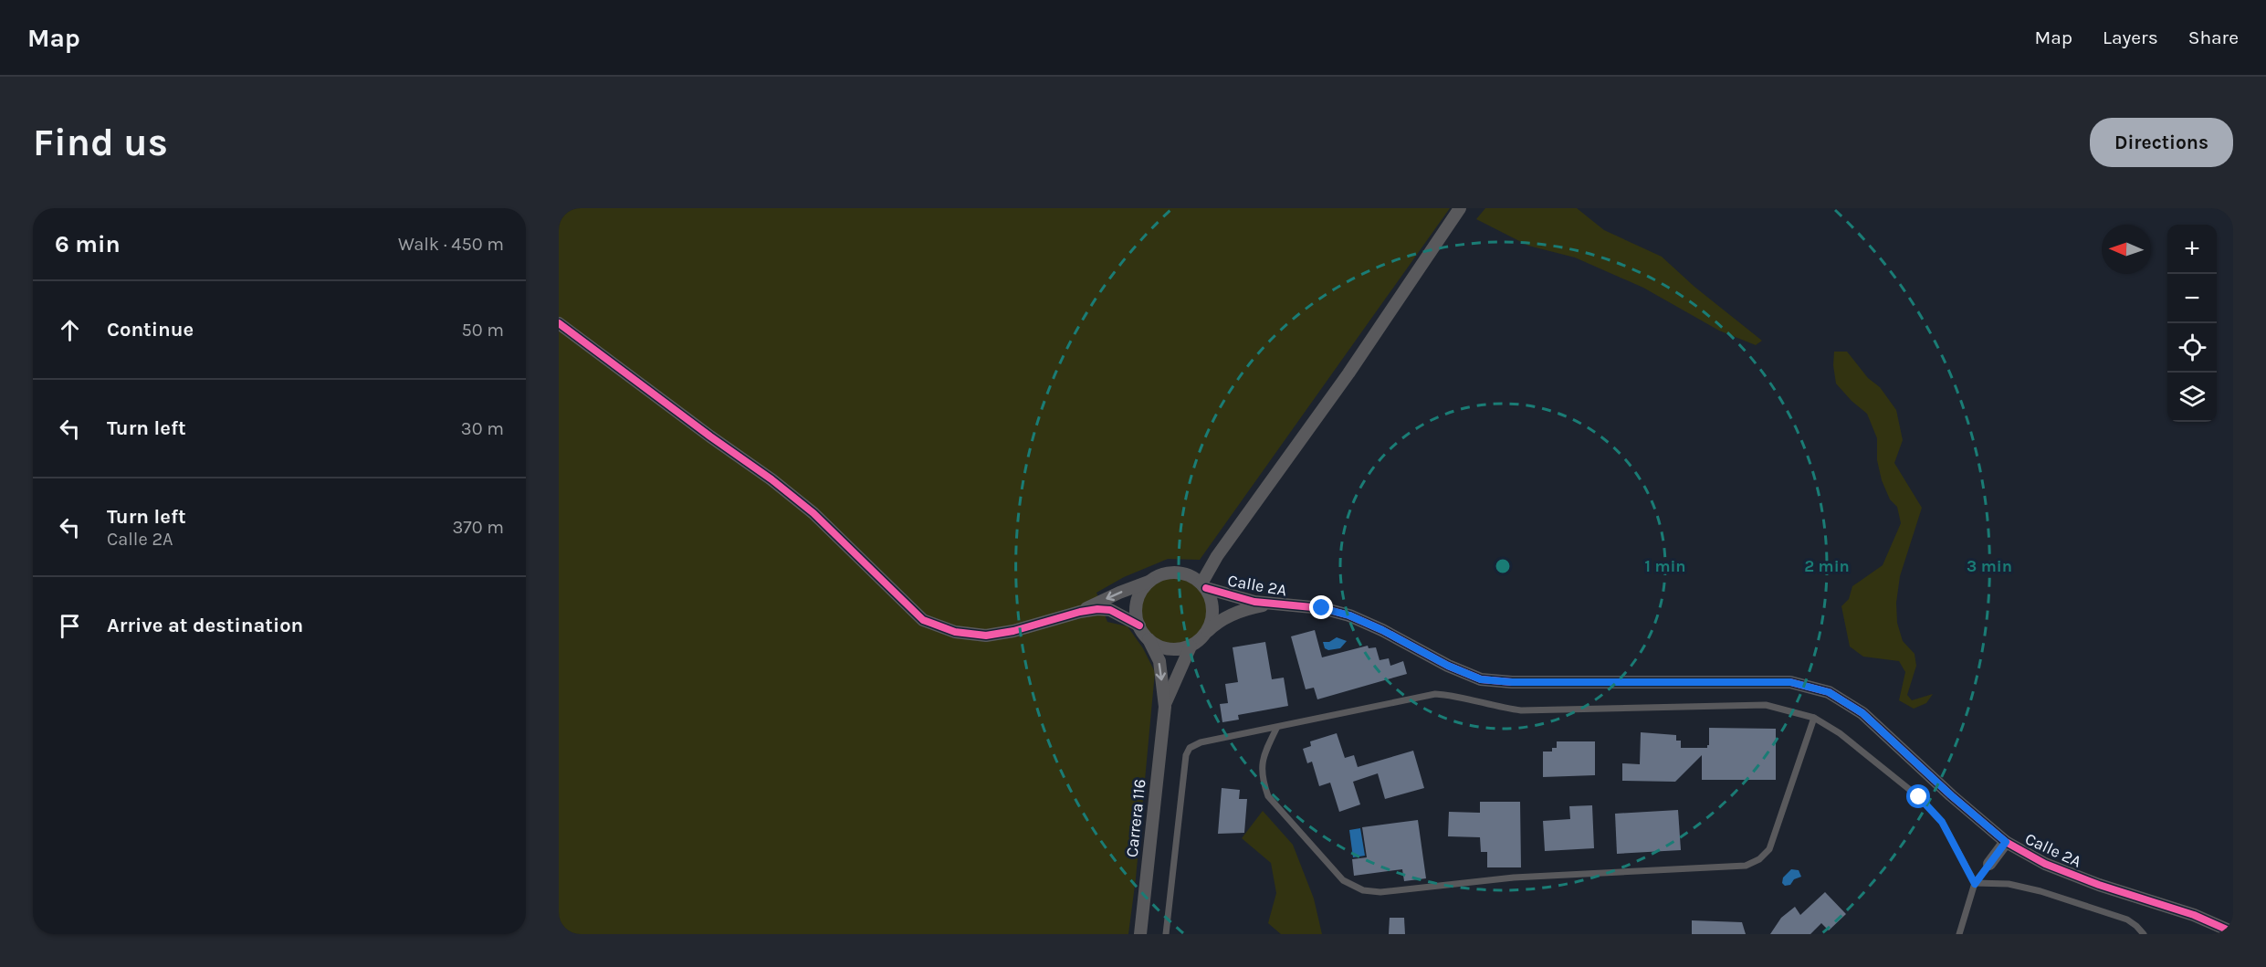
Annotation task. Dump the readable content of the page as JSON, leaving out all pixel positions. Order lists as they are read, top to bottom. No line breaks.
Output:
{"streets":{"street":["Calle 2A","Carrera 116"]},"crossings":[["Calle 2A","Carrera 116"]],"north":"left","page":{"header":"Map","nav":["Map","Layers","Share"],"buttons":"Directions","title":"Find us","heading":["6 min","Walk · 450 m"],"map_buttons":["+","−"],"list":[["Continue","50 m"],["Turn left","30 m"],["Turn left","Calle 2A","370 m"],"Arrive at destination"]},"rings":["1 min","2 min","3 min"]}
